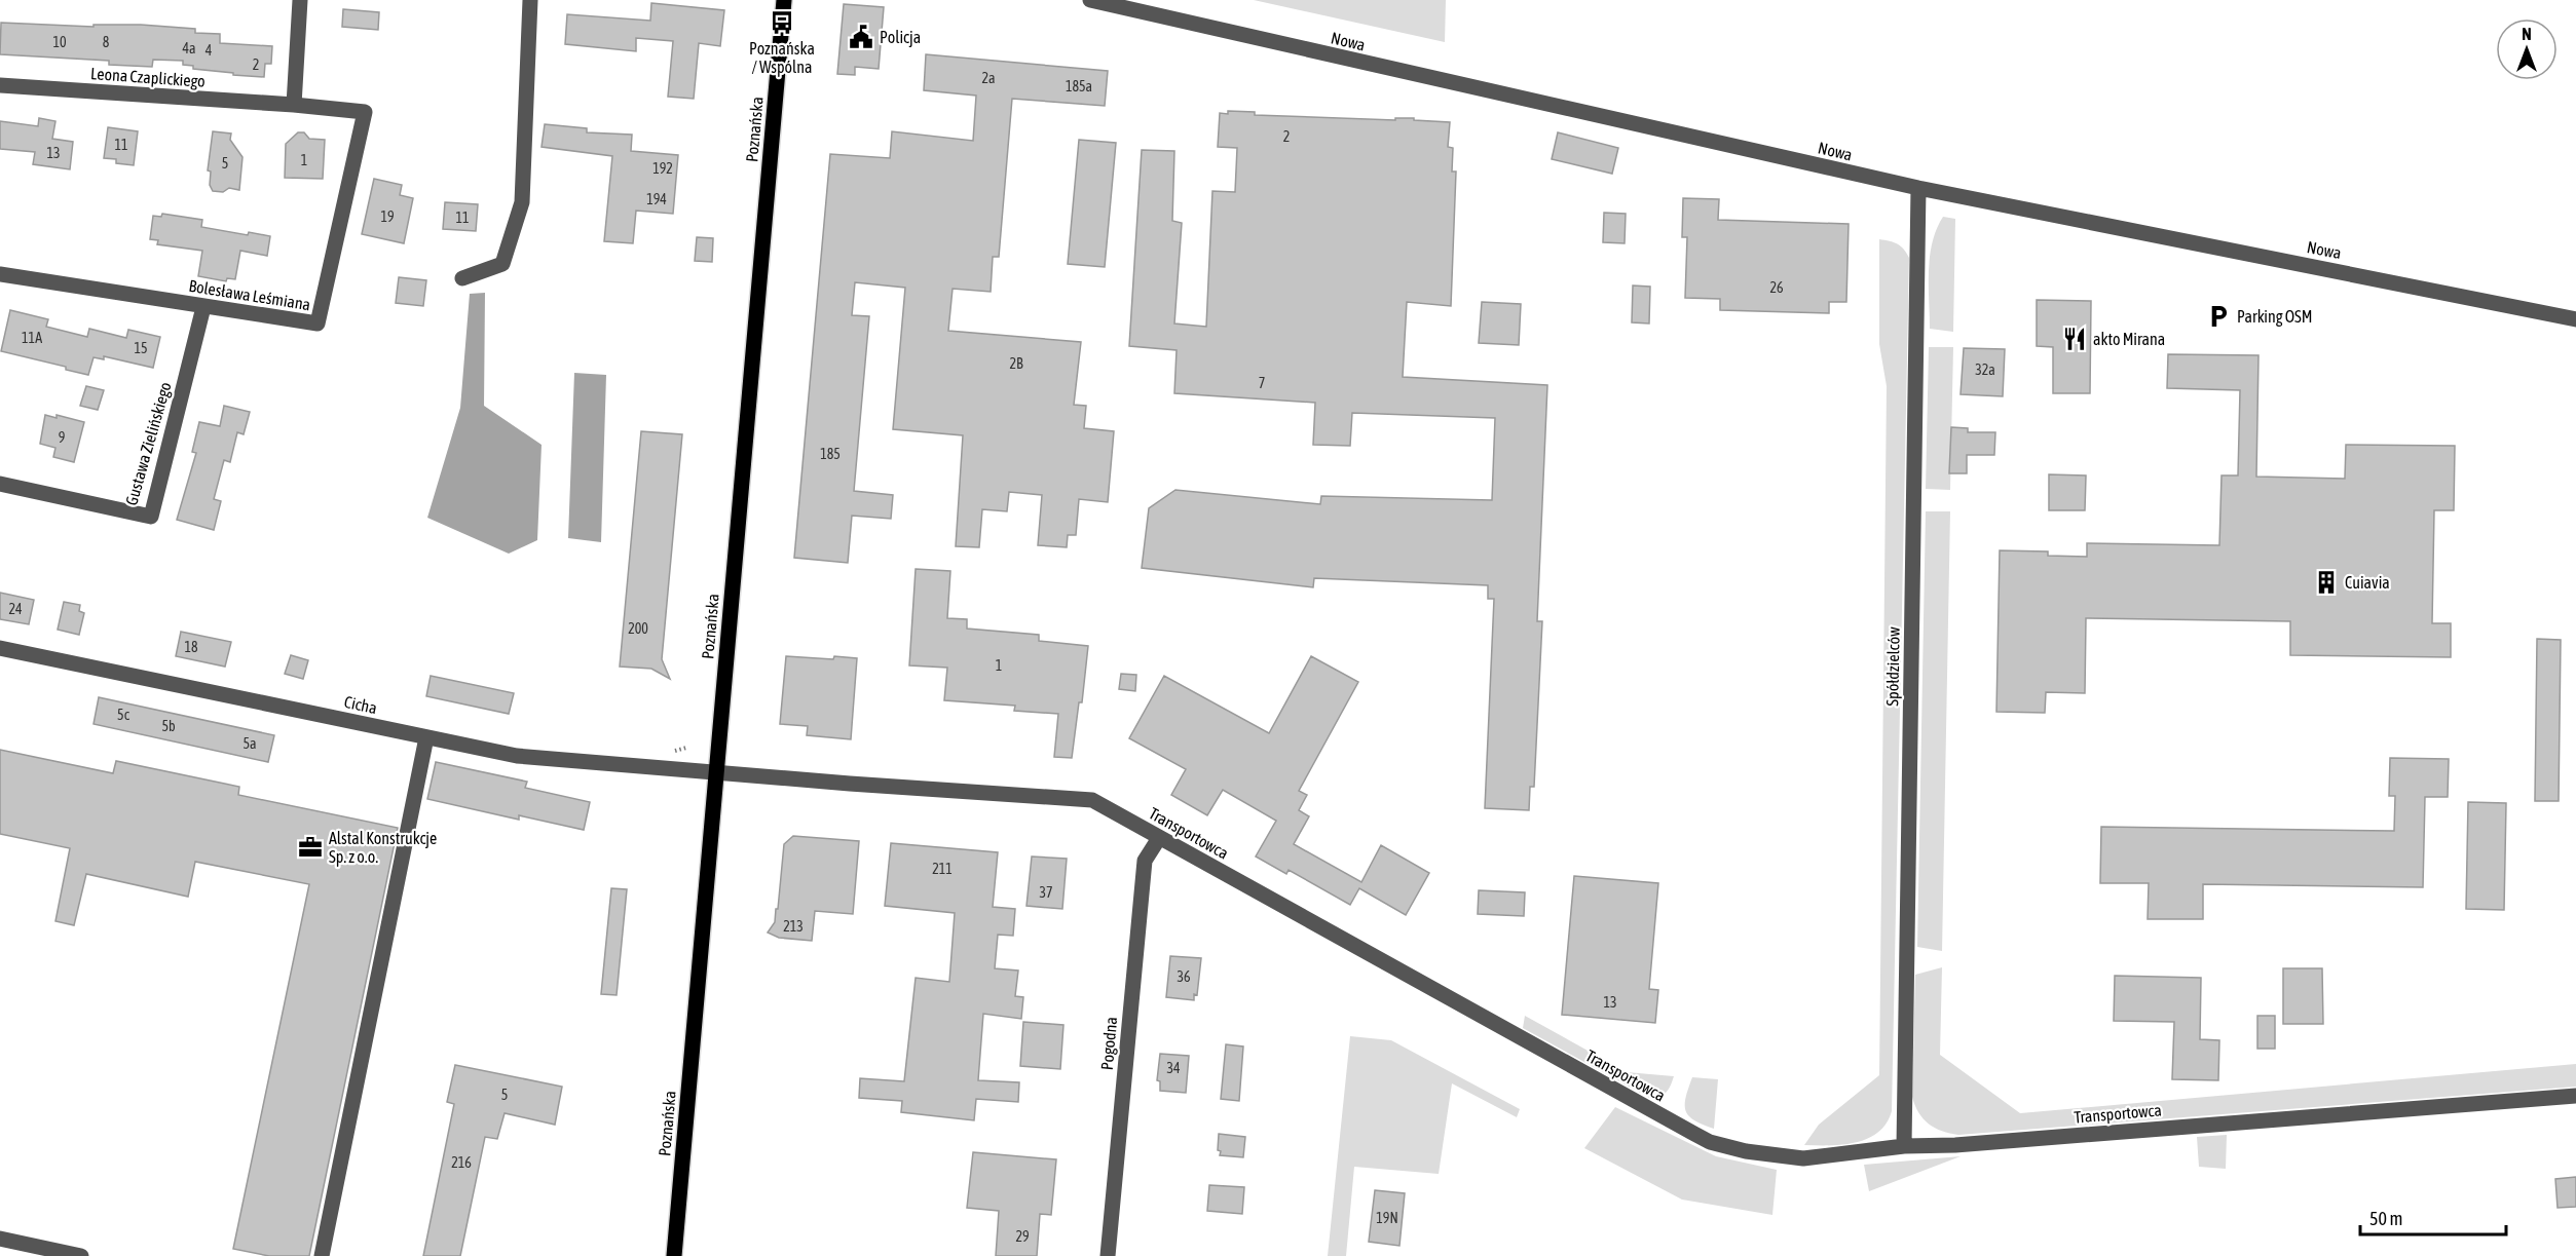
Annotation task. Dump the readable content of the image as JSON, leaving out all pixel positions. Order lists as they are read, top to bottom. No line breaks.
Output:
{"streets":{"main road":["Poznańska"],"street":["Nowa","Leona Czaplickiego","Bolesława Leśmiana","Gustawa Zielińskiego","Spółdzielców","Cicha","Transportowca","Pogodna"]},"crossings":[["Nowa","Spółdzielców"],["Leona Czaplickiego","Bolesława Leśmiana"],["Poznańska","Cicha"],["Poznańska","Transportowca"],["Bolesława Leśmiana","Gustawa Zielińskiego"],["Spółdzielców","Transportowca"],["Cicha","Transportowca"],["Transportowca","Pogodna"]],"places":{"bus stop":["Poznańska / Wspólna"],"public building":["Policja"],"parking":["Parking OSM"],"restaurant":["akto Mirana"],"building":["Cuiavia"],"office":["Alstal Konstrukcje Sp. z o.o."]},"house_numbers":["10","8","4a","4","2","2a","185a","2","11","13","1","5","192","194","19","11","26","11A","15","2B","32a","7","9","185","24","200","18","1","5c","5b","5a","211","37","213","36","13","34","5","216","19N","29"],"scale_bar":"50 m","north":"top"}
